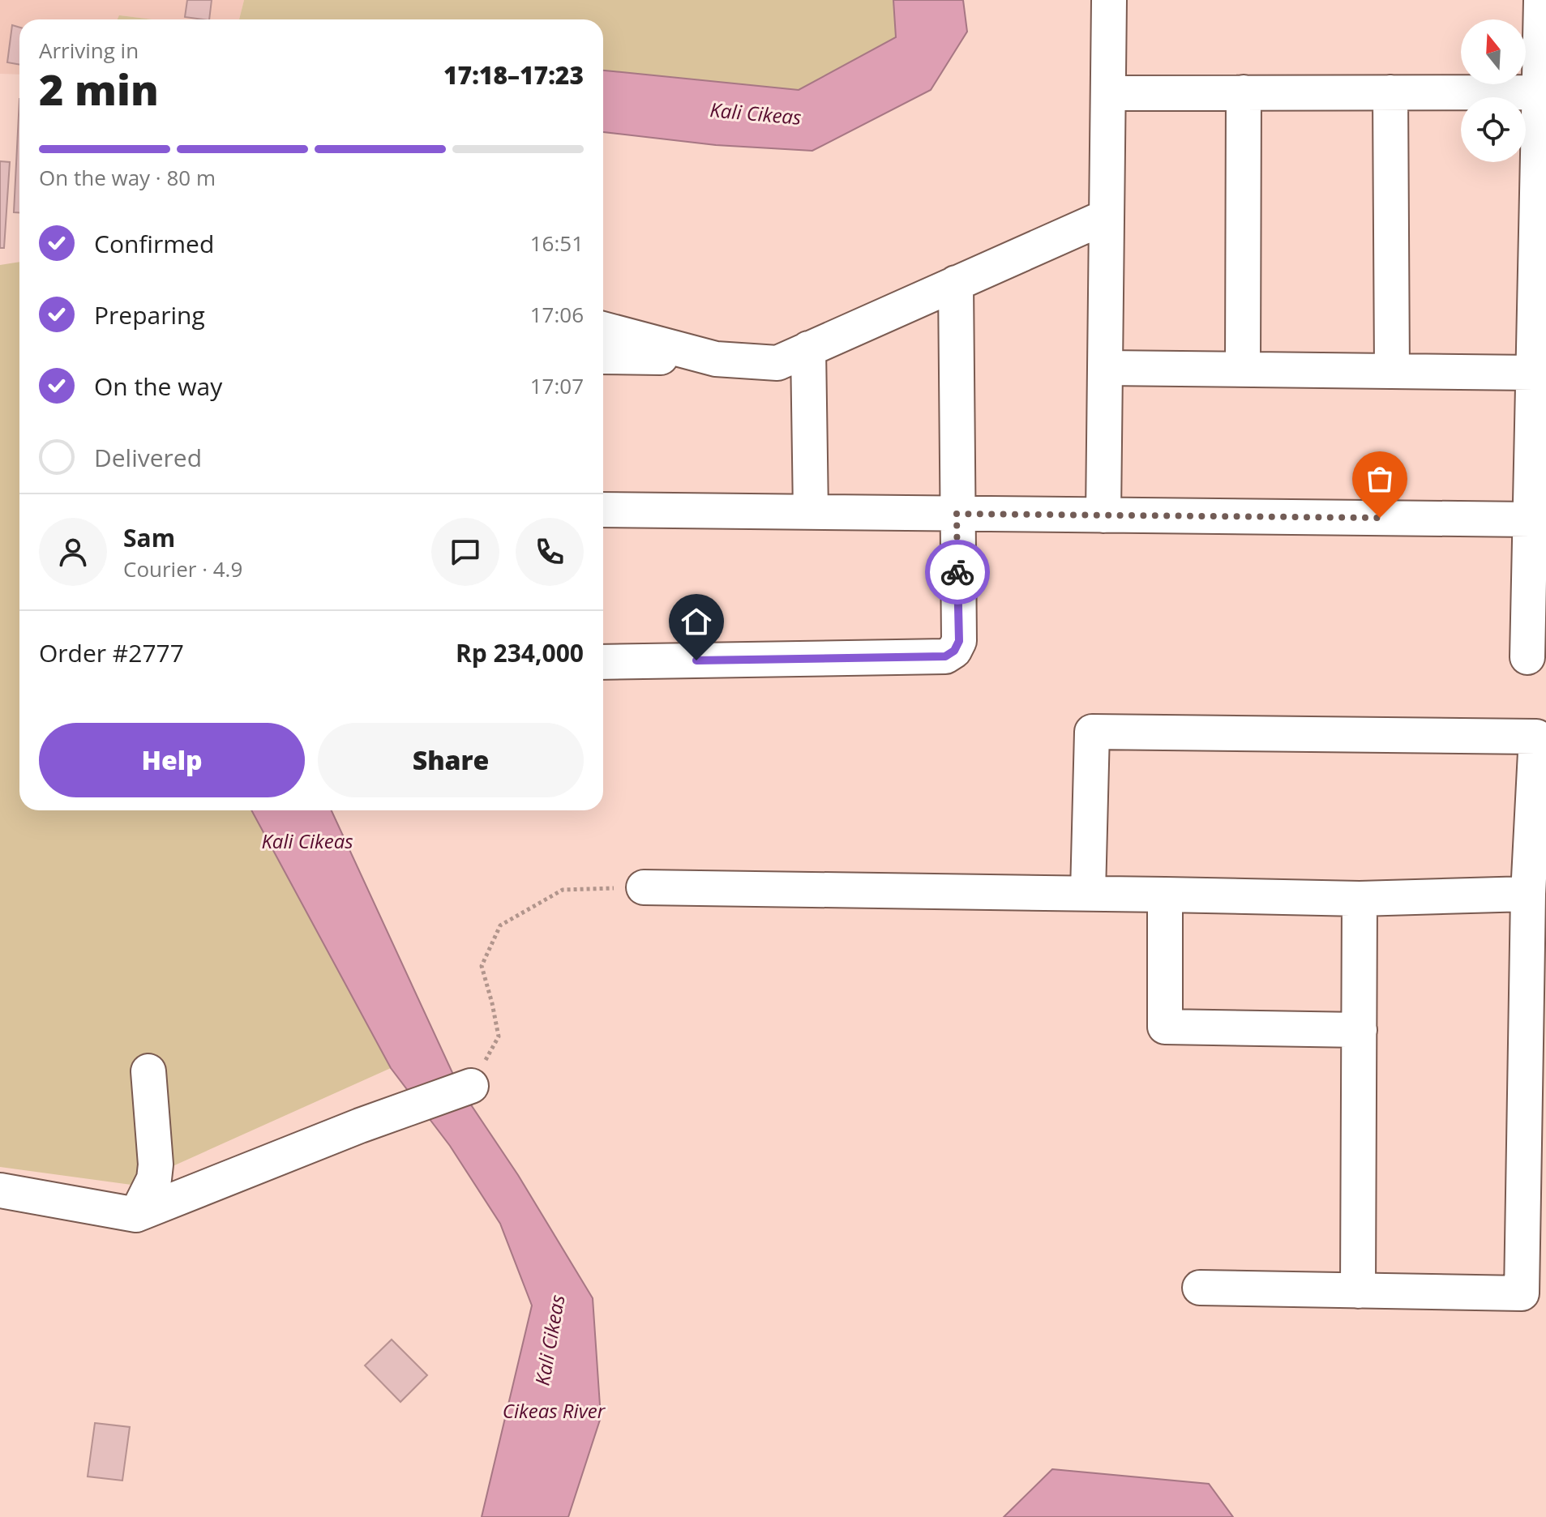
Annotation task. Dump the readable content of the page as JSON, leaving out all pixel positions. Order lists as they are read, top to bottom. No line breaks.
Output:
{"water":["Kali Cikeas","Cikeas River"],"north":"top","page":{"heading":["2 min","Arriving in","17:18–17:23"],"panel":["Sam","Courier · 4.9","Order #2777","Rp 234,000"],"bar":"On the way · 80 m","list":[["Confirmed","16:51"],["Preparing","17:06"],["On the way","17:07"],"Delivered"],"buttons":["Help","Share"]}}
